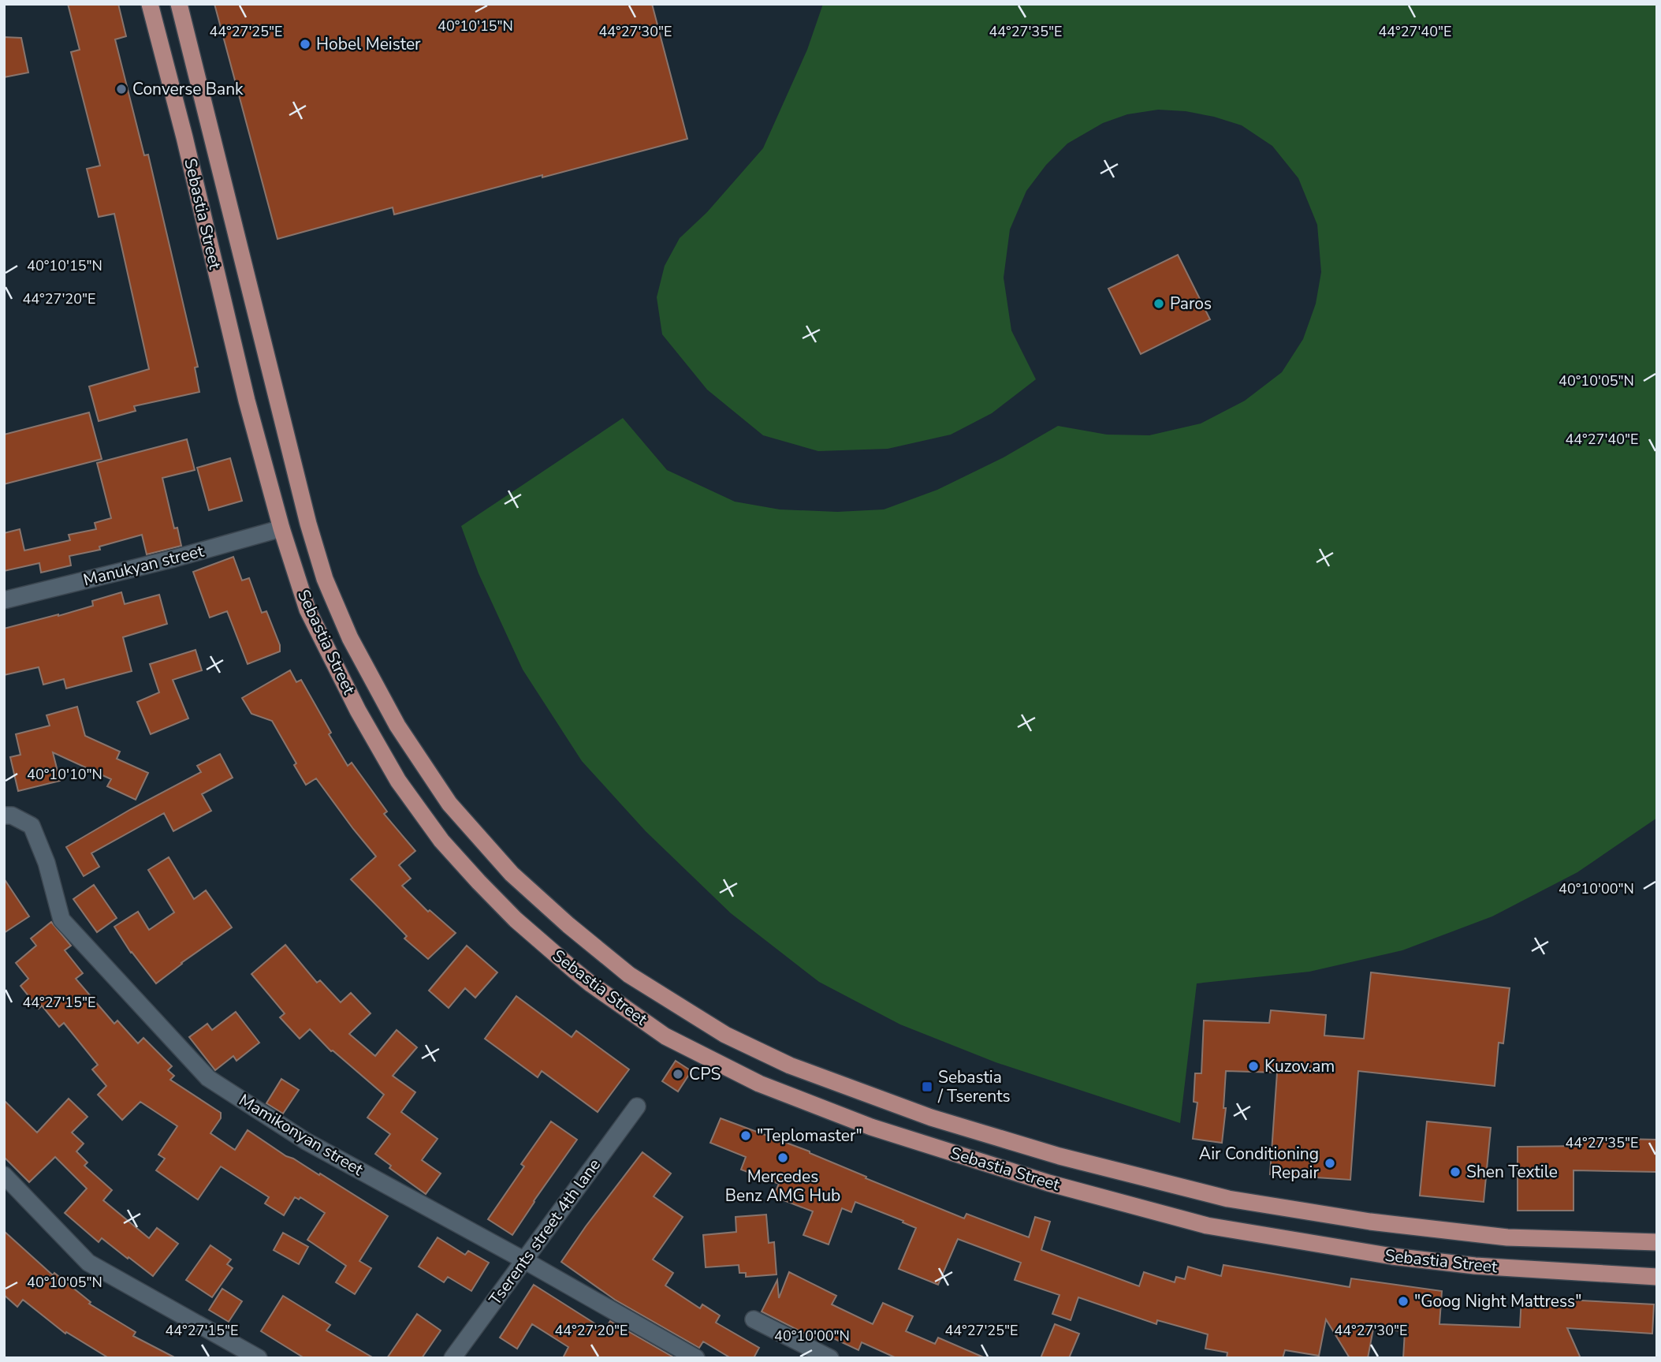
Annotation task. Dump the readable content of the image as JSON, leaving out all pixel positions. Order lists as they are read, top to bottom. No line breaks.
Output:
{"streets":{"main road":["Sebastia Street"],"street":["Manukyan street","Mamikonyan street","Tserents street 4th lane"]},"crossings":[["Sebastia Street","Manukyan street"],["Mamikonyan street","Tserents street 4th lane"]],"places":{"other":["Hobel Meister","Converse Bank","Paros","Kuzov.am","CPS","\"Teplomaster\"","Mercedes Benz AMG Hub","Air Conditioning Repair","Shen Textile","\"Goog Night Mattress\""],"transit":["Sebastia / Tserents"]},"coordinates":["40°10'15\"N","44°27'25\"E","44°27'30\"E","44°27'35\"E","44°27'40\"E","44°27'20\"E","40°10'05\"N","40°10'10\"N","40°10'00\"N","44°27'15\"E"]}
